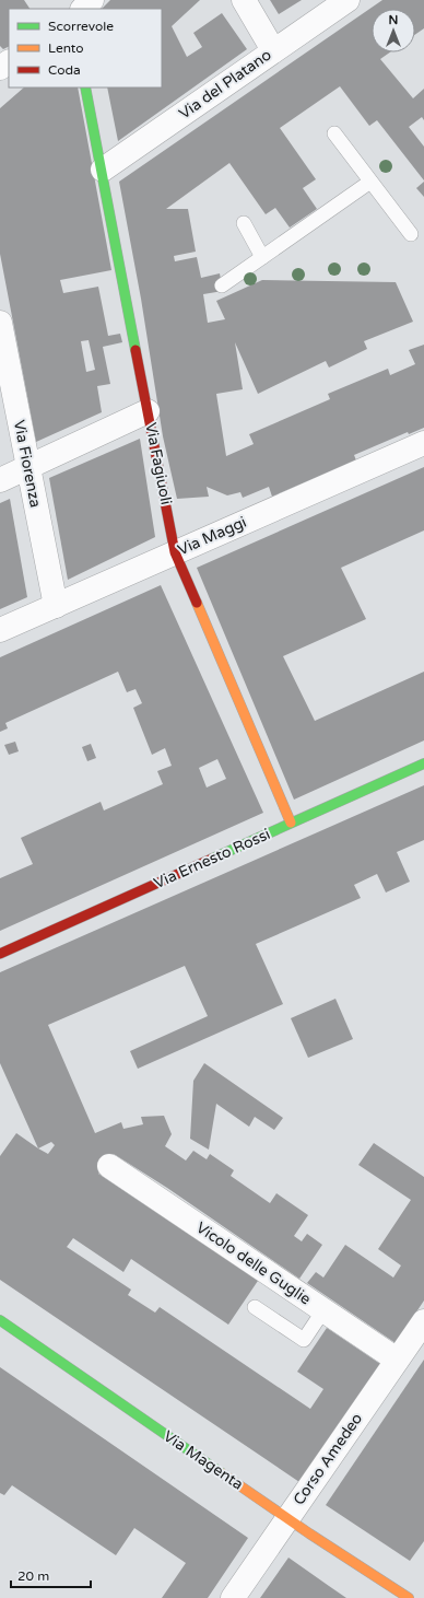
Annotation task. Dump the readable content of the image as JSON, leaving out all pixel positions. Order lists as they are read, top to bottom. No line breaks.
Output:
{"streets":{"street":["Via del Platano","Via Fiorenza","Via Fagiuoli","Via Maggi","Via Ernesto Rossi","Vicolo delle Guglie","Corso Amedeo","Via Magenta"]},"crossings":[["Via del Platano","Via Fagiuoli"],["Via Fiorenza","Via Maggi"],["Via Fagiuoli","Via Maggi"],["Via Fagiuoli","Via Ernesto Rossi"],["Vicolo delle Guglie","Corso Amedeo"],["Corso Amedeo","Via Magenta"]],"legend":["Scorrevole","Lento","Coda"],"scale_bar":"20 m","north":"top"}
